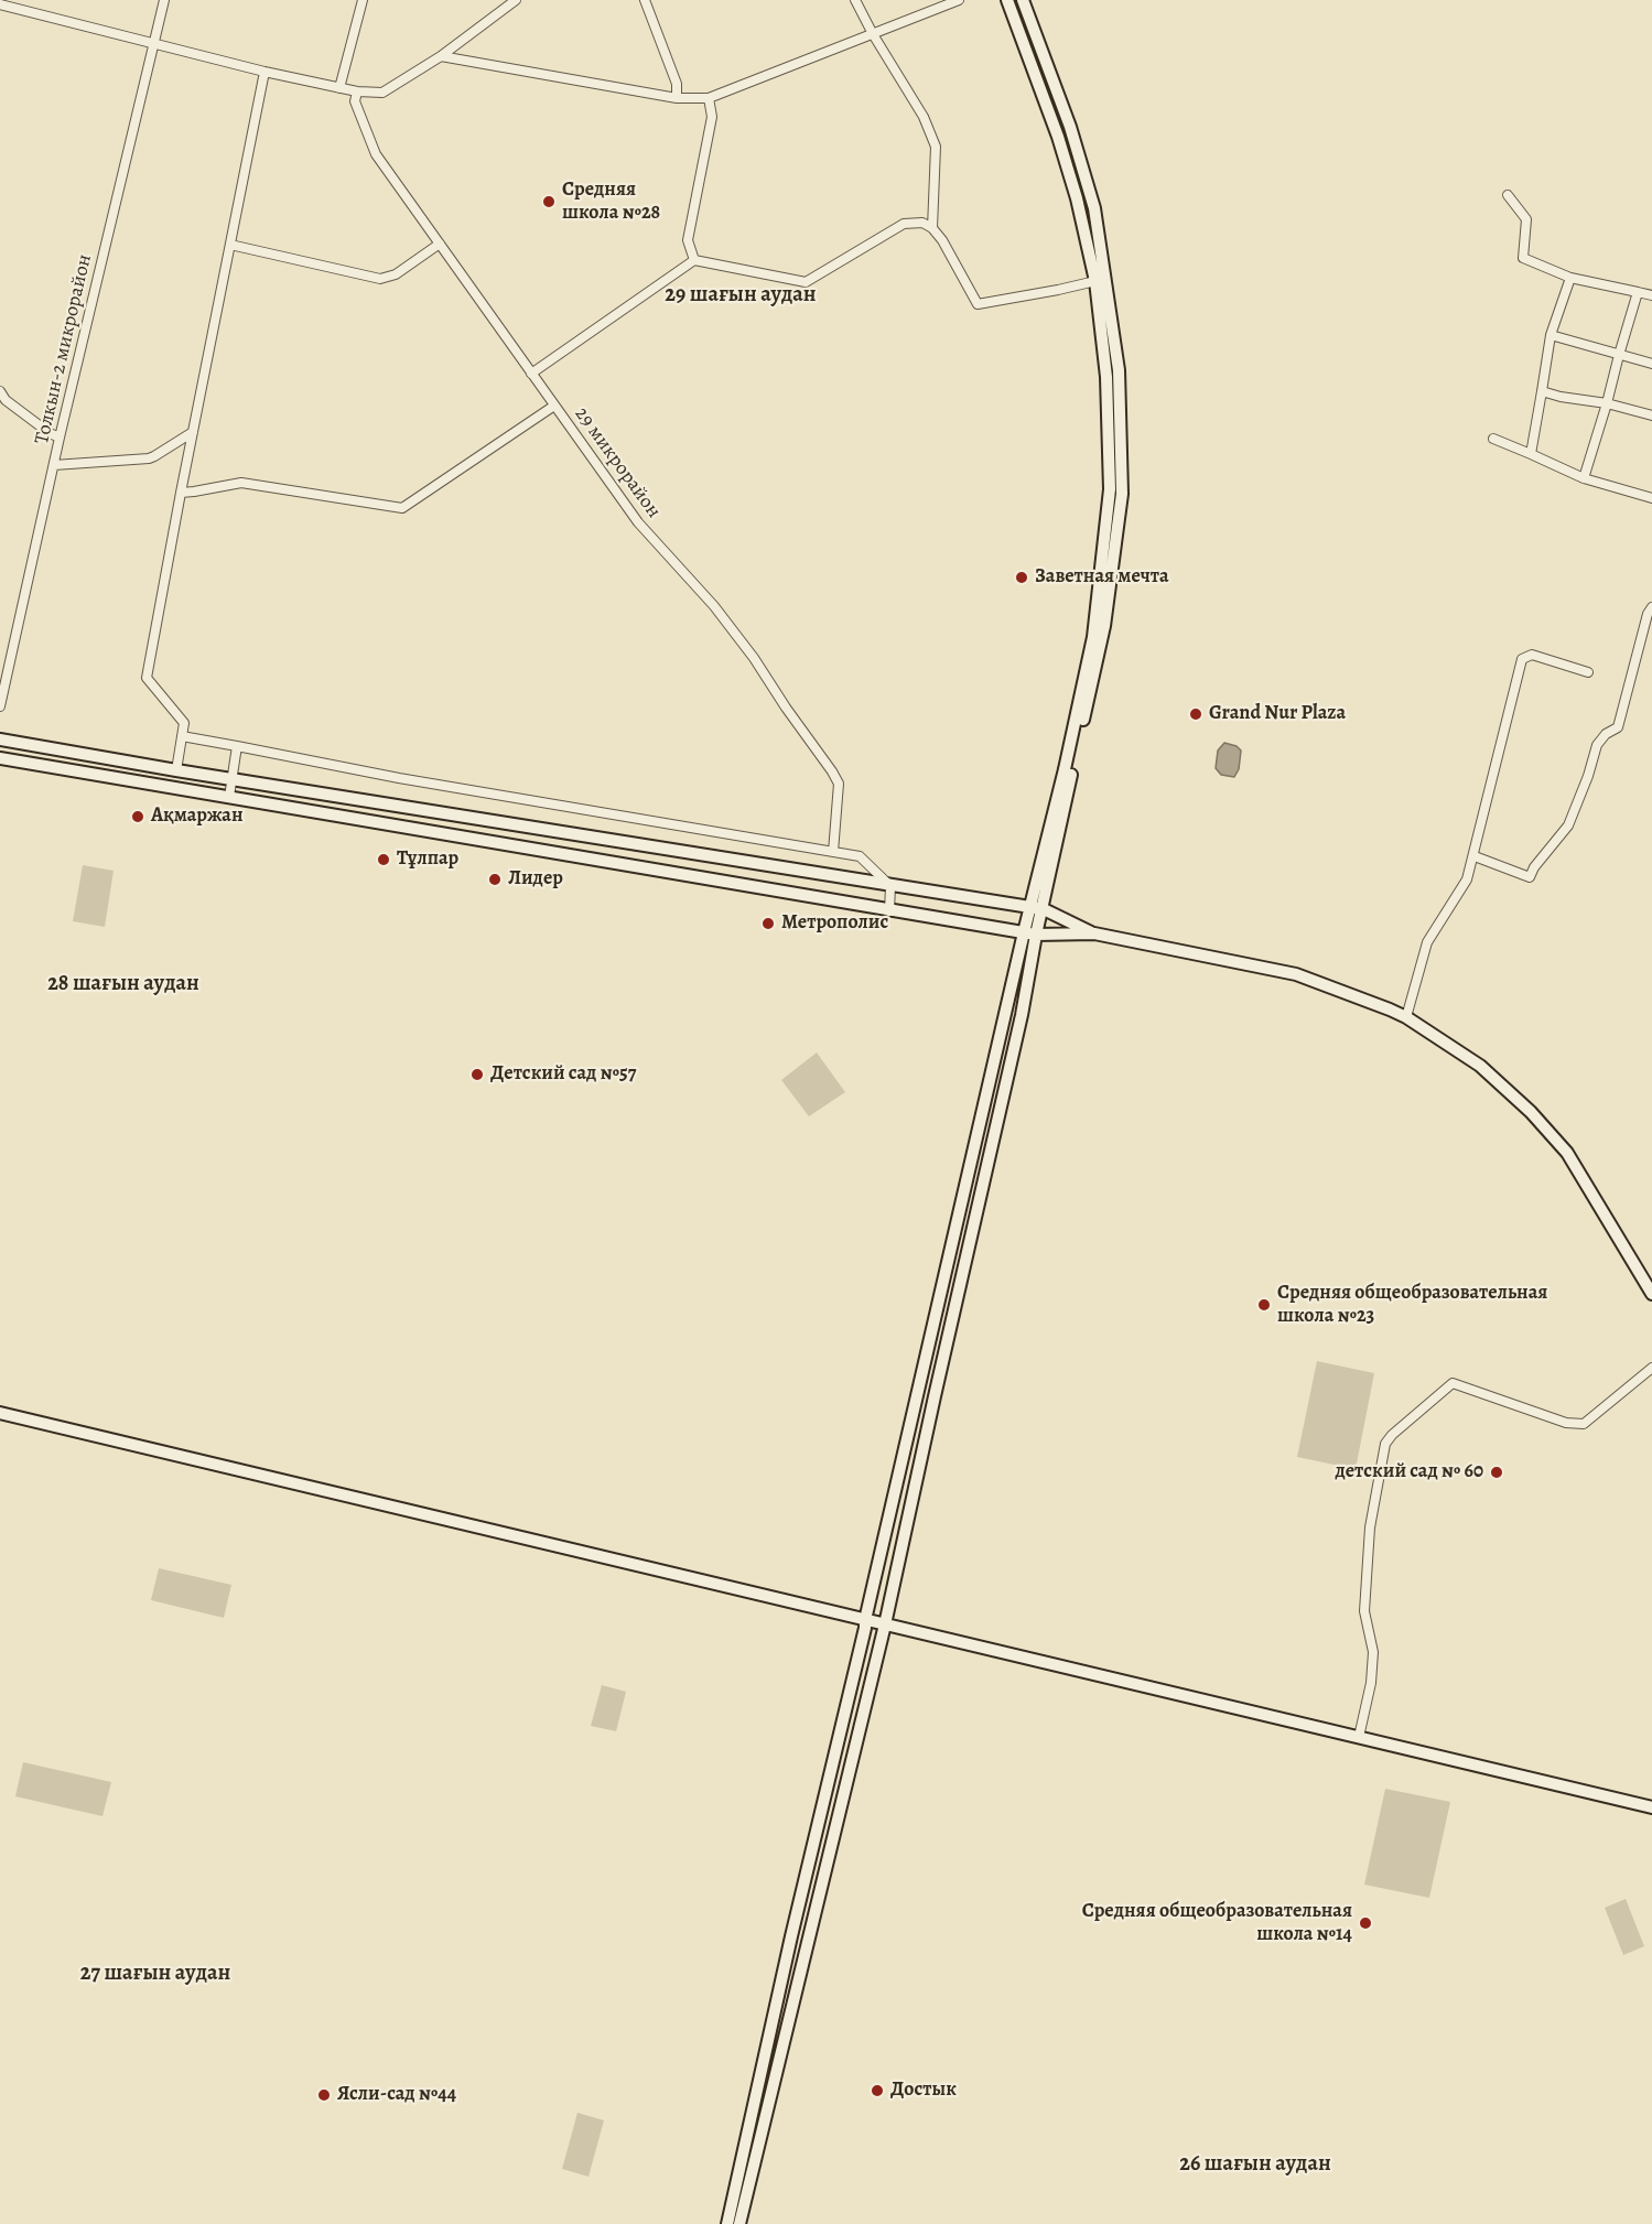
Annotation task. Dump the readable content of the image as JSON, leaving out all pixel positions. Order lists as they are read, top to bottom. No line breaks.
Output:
{"streets":{"street":["Толкын-2 микрорайон","29 микрорайон"]},"districts":["29 шағын аудан","28 шағын аудан","27 шағын аудан","26 шағын аудан"],"places":["Средняя школа №28","Заветная мечта","Grand Nur Plaza","Ақмаржан","Тұлпар","Лидер","Метрополис","Детский сад №57","Средняя общеобразовательная школа №23","детский сад № 60","Cредняя общеобразовательная школа №14","Достык","Ясли-сад №44"]}
